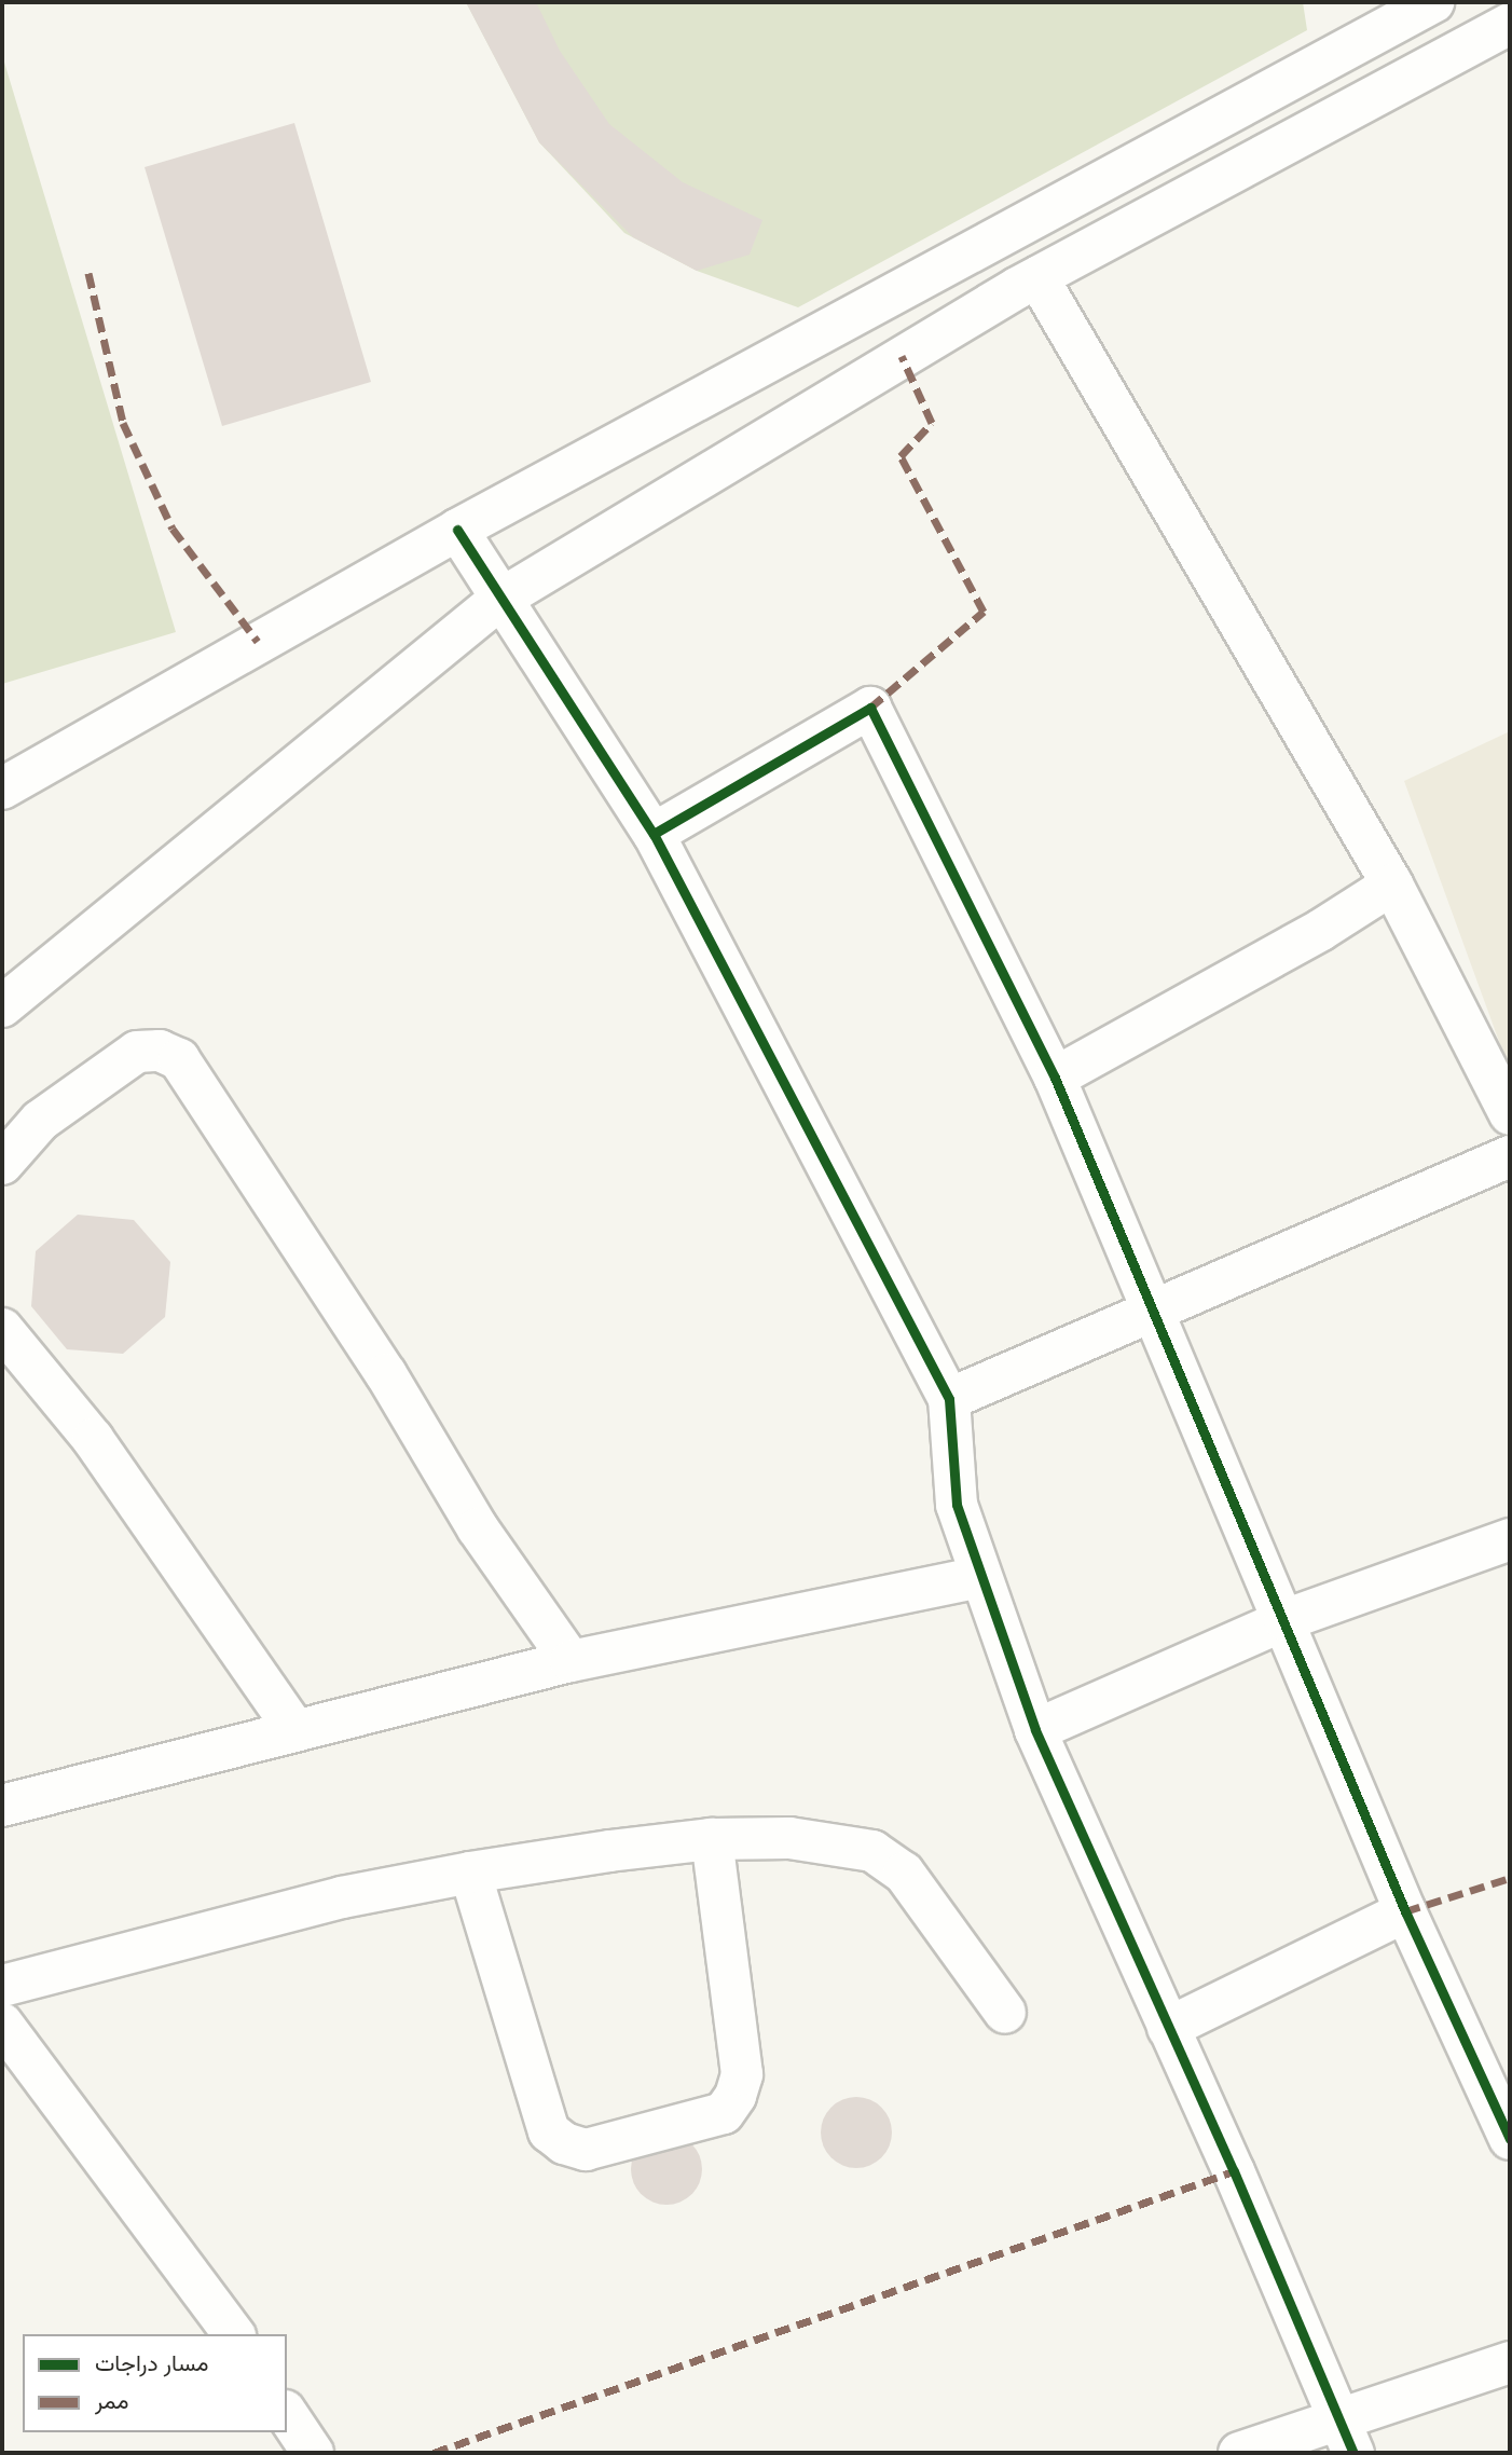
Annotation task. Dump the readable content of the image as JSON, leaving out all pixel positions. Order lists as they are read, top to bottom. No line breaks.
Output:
{"legend":["مسار دراجات","ممر"]}
